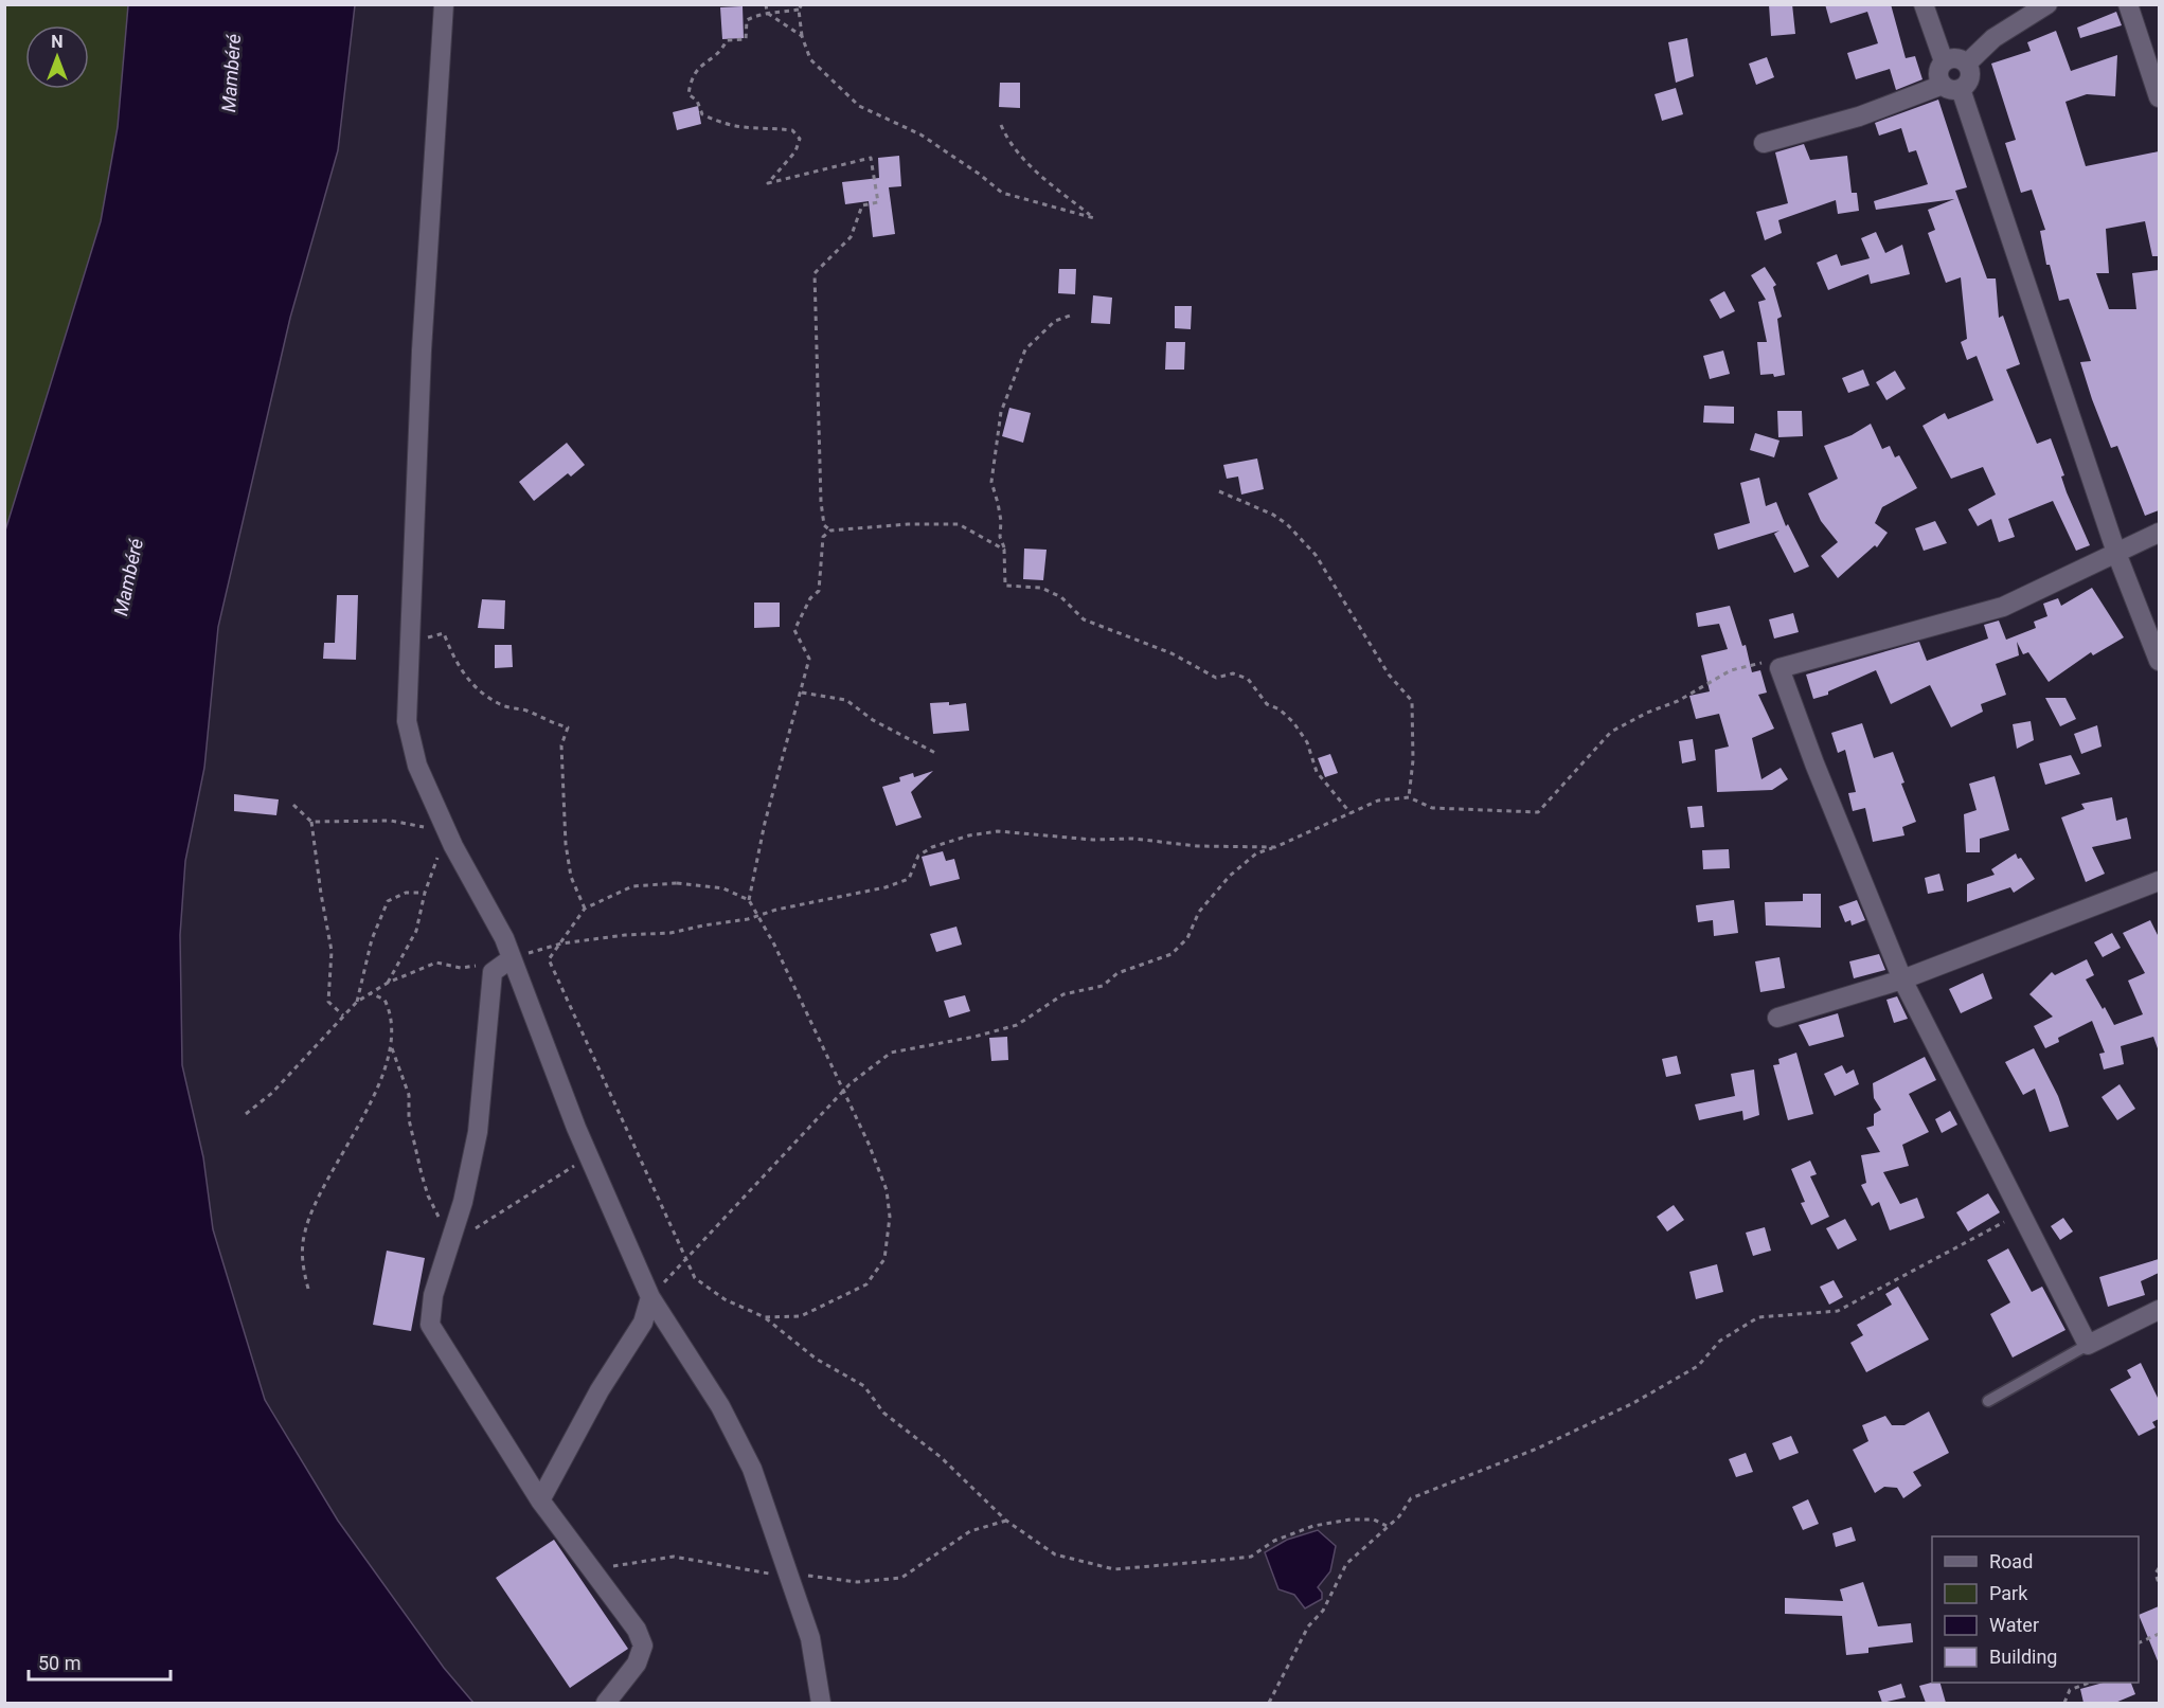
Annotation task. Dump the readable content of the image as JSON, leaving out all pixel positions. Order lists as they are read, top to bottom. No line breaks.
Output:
{"water":["Mambéré"],"legend":["Road","Park","Water","Building"],"scale_bar":"50 m","north":"top"}
